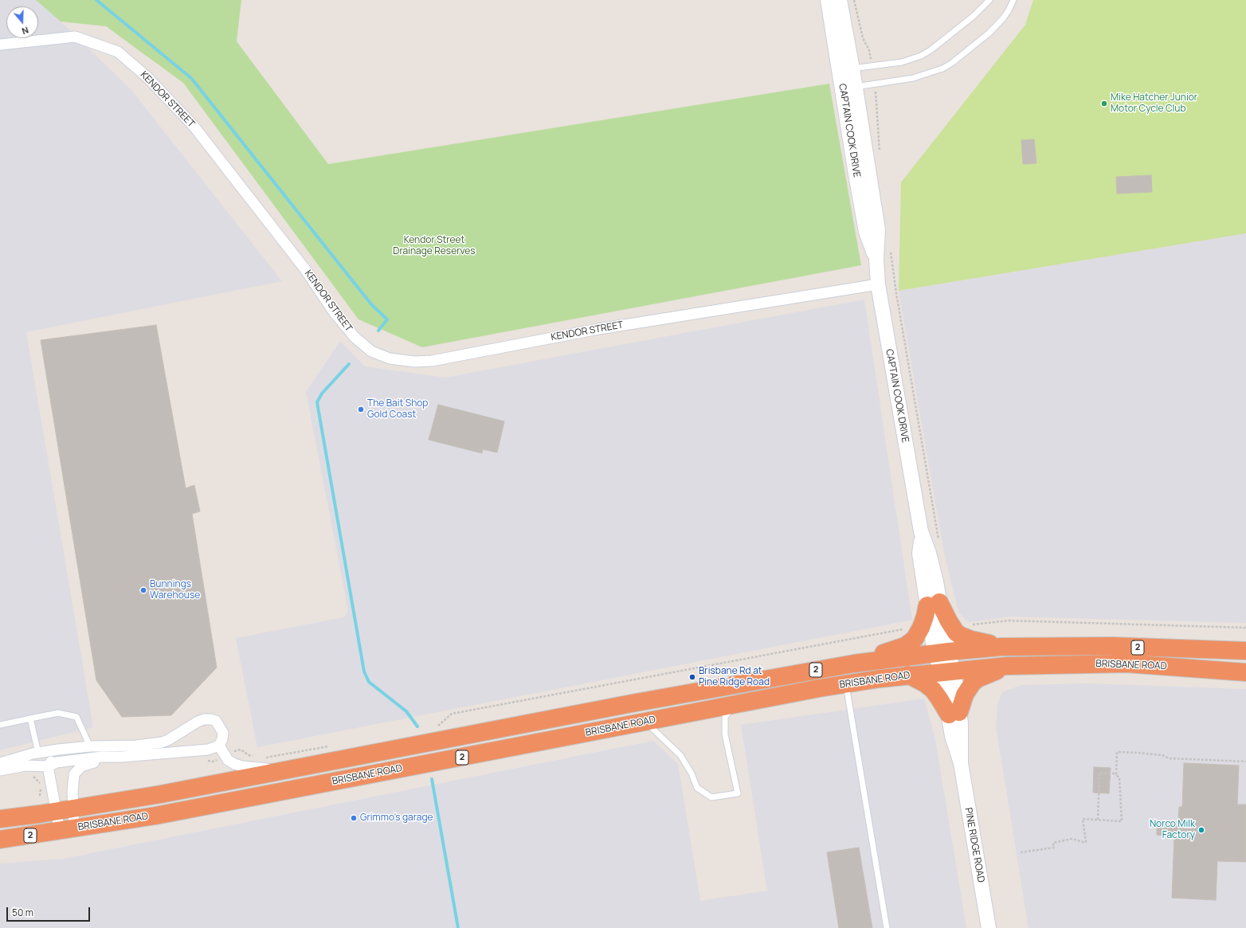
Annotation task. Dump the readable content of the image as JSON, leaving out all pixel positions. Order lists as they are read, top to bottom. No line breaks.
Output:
{"streets":{"highway":["2","BRISBANE ROAD"],"street":["KENDOR STREET","CAPTAIN COOK DRIVE","PINE RIDGE ROAD"]},"crossings":[["KENDOR STREET","CAPTAIN COOK DRIVE"],["CAPTAIN COOK DRIVE","BRISBANE ROAD"],["CAPTAIN COOK DRIVE","PINE RIDGE ROAD"],["BRISBANE ROAD","PINE RIDGE ROAD"]],"parks":["Kendor Street Drainage Reserves"],"places":["Mike Hatcher Junior Motor Cycle Club","The Bait Shop Gold Coast","Bunnings Warehouse","Brisbane Rd at Pine Ridge Road","Grimmo's garage","Norco Milk Factory"],"scale_bar":"50 m","north":"bottom"}
